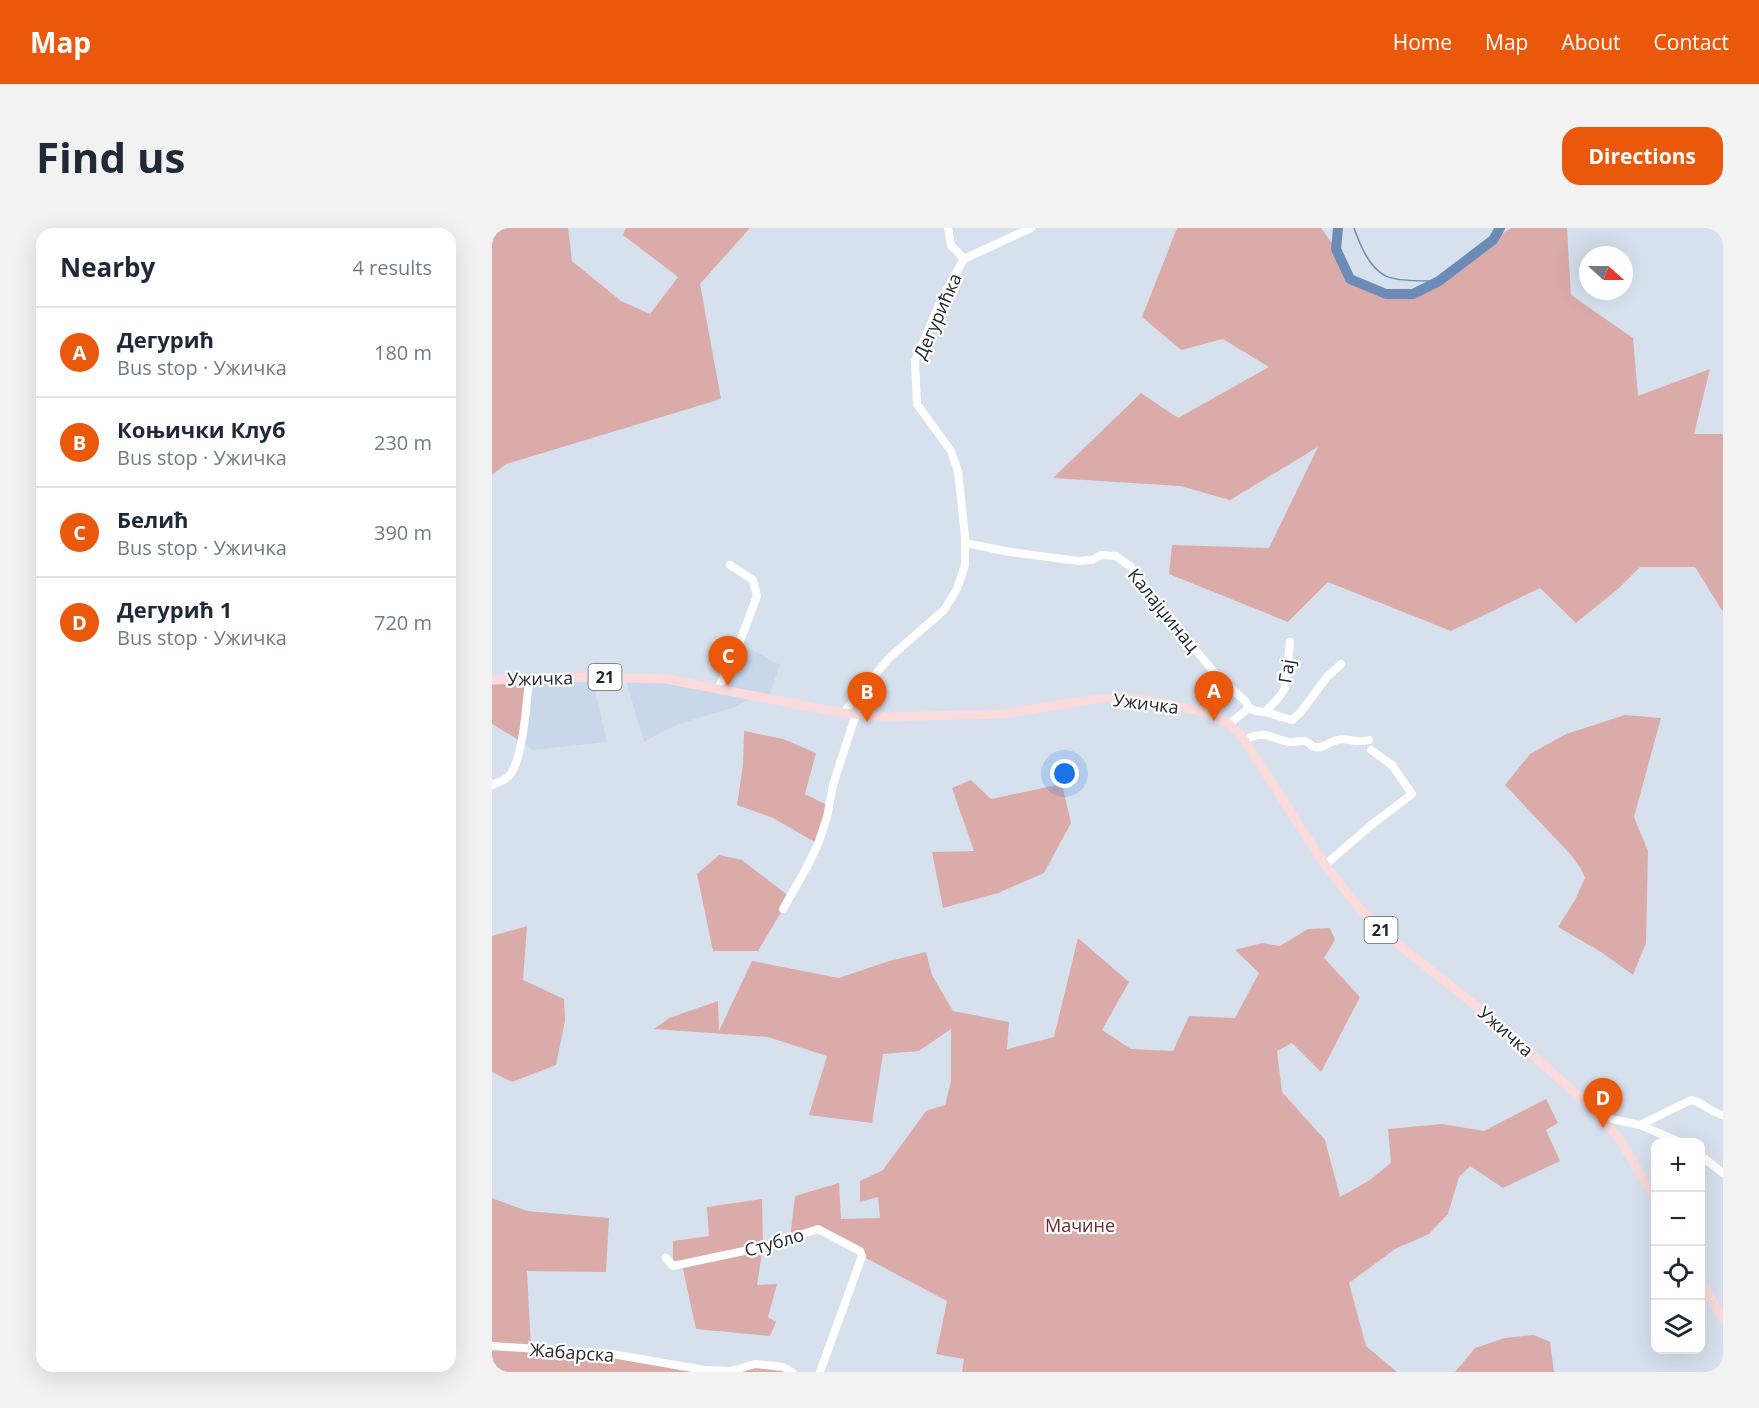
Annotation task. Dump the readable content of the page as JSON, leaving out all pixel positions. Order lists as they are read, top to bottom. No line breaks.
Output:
{"streets":{"main road":["21","Ужичка"],"street":["Дегурићка","Калајџинац","Гај","Стубло","Жабарска"]},"crossings":[["Дегурићка","Калајџинац"],["Дегурићка","Ужичка"]],"parks":["Мачине"],"north":"right","page":{"header":"Map","nav":["Home","Map","About","Contact"],"buttons":"Directions","title":"Find us","heading":["Nearby","4 results"],"list":[{"mark":"A","name":"Дегурић","note":"Bus stop · Ужичка","value":"180 m"},{"mark":"B","name":"Коњички Клуб","note":"Bus stop · Ужичка","value":"230 m"},{"mark":"C","name":"Белић","note":"Bus stop · Ужичка","value":"390 m"},{"mark":"D","name":"Дегурић 1","note":"Bus stop · Ужичка","value":"720 m"}],"pins":["C","A","B","D"],"map_buttons":["+","−"]}}
